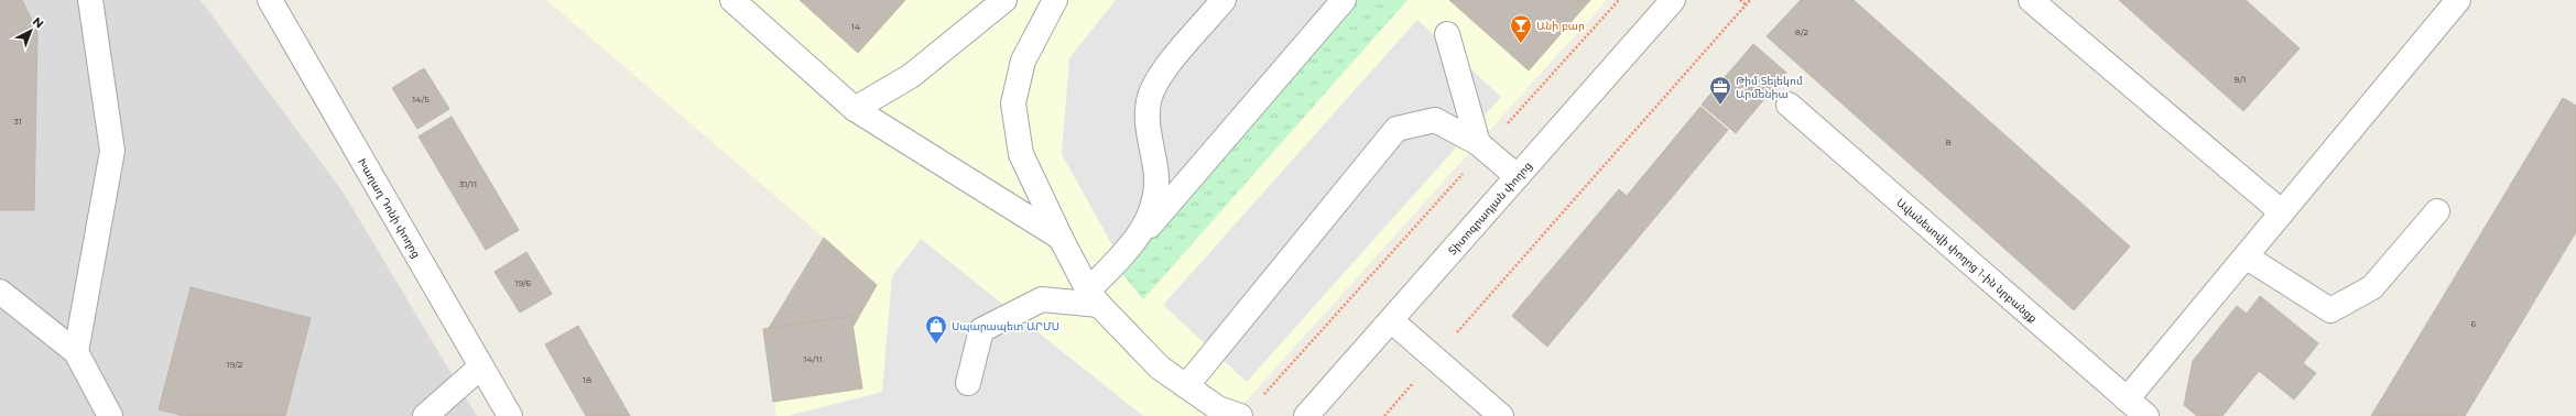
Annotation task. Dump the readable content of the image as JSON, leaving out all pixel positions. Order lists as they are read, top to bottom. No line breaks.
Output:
{"streets":{"street":["Խաղաղ Դոնի փողոց","Տիտոգրադյան փողոց","Ավանեսովի փողոց 1-ին նրբանցք"]},"places":{"bar":["Անի բար"],"office":["Թիմ Տելեկոմ Արմենիա"],"shop":["Սպարապետ ԱՐՄՍ"]},"house_numbers":["14","8/2","8/1","14/5","31","8","31/11","19/6","6","14/11","19/2","18"],"north":"top right"}
